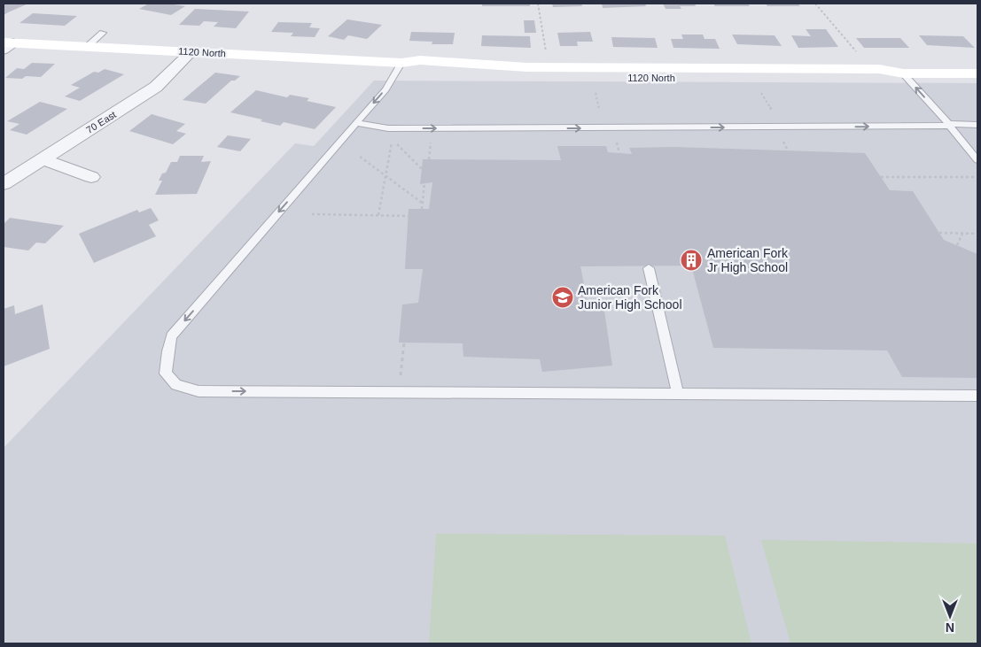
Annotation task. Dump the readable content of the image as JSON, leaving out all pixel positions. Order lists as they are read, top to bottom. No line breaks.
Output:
{"streets":{"street":["1120 North","70 East"]},"crossings":[["1120 North","70 East"]],"places":{"building":["American Fork Jr High School"],"school or university":["American Fork Junior High School"]},"north":"bottom"}
